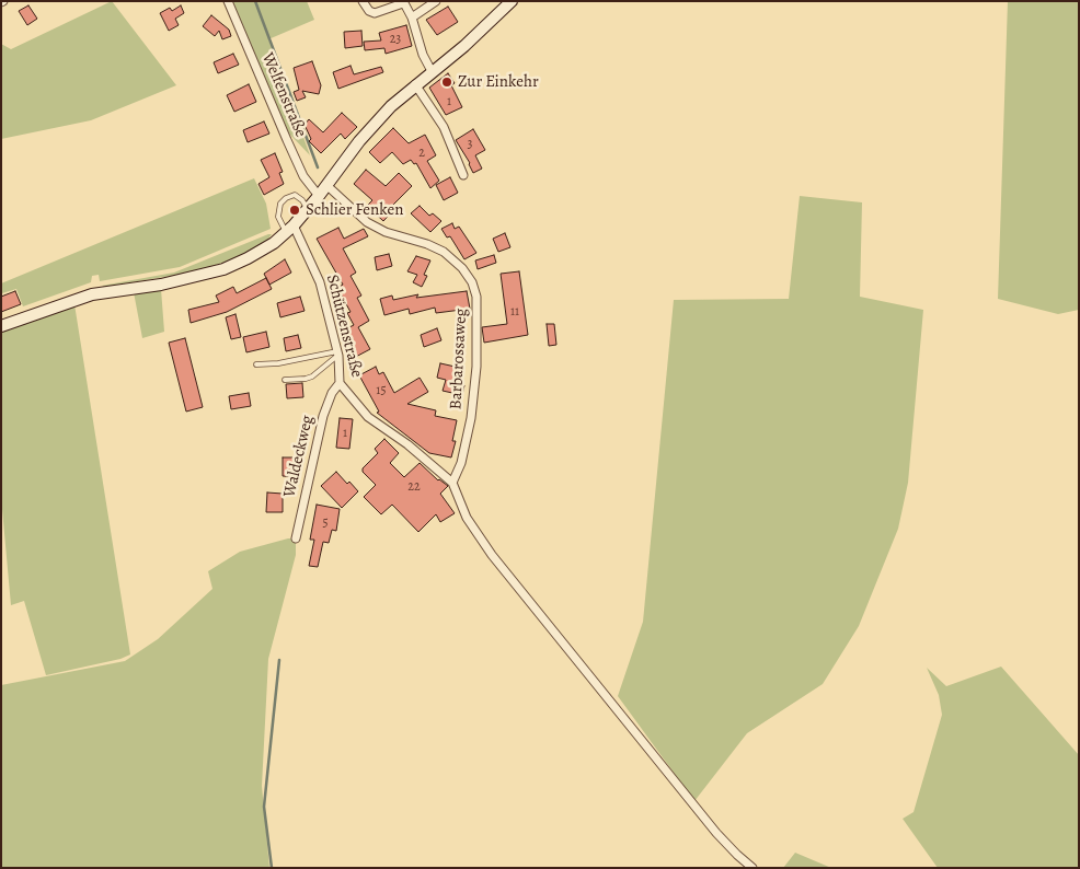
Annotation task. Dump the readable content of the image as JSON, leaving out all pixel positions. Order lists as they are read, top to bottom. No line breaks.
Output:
{"streets":{"street":["Welfenstraße","Schützenstraße","Barbarossaweg","Waldeckweg"]},"crossings":[["Schützenstraße","Barbarossaweg"],["Schützenstraße","Waldeckweg"]],"places":["Zur Einkehr","Schlier Fenken"],"house_numbers":["23","1","3","2","11","15","1","22","5"]}
